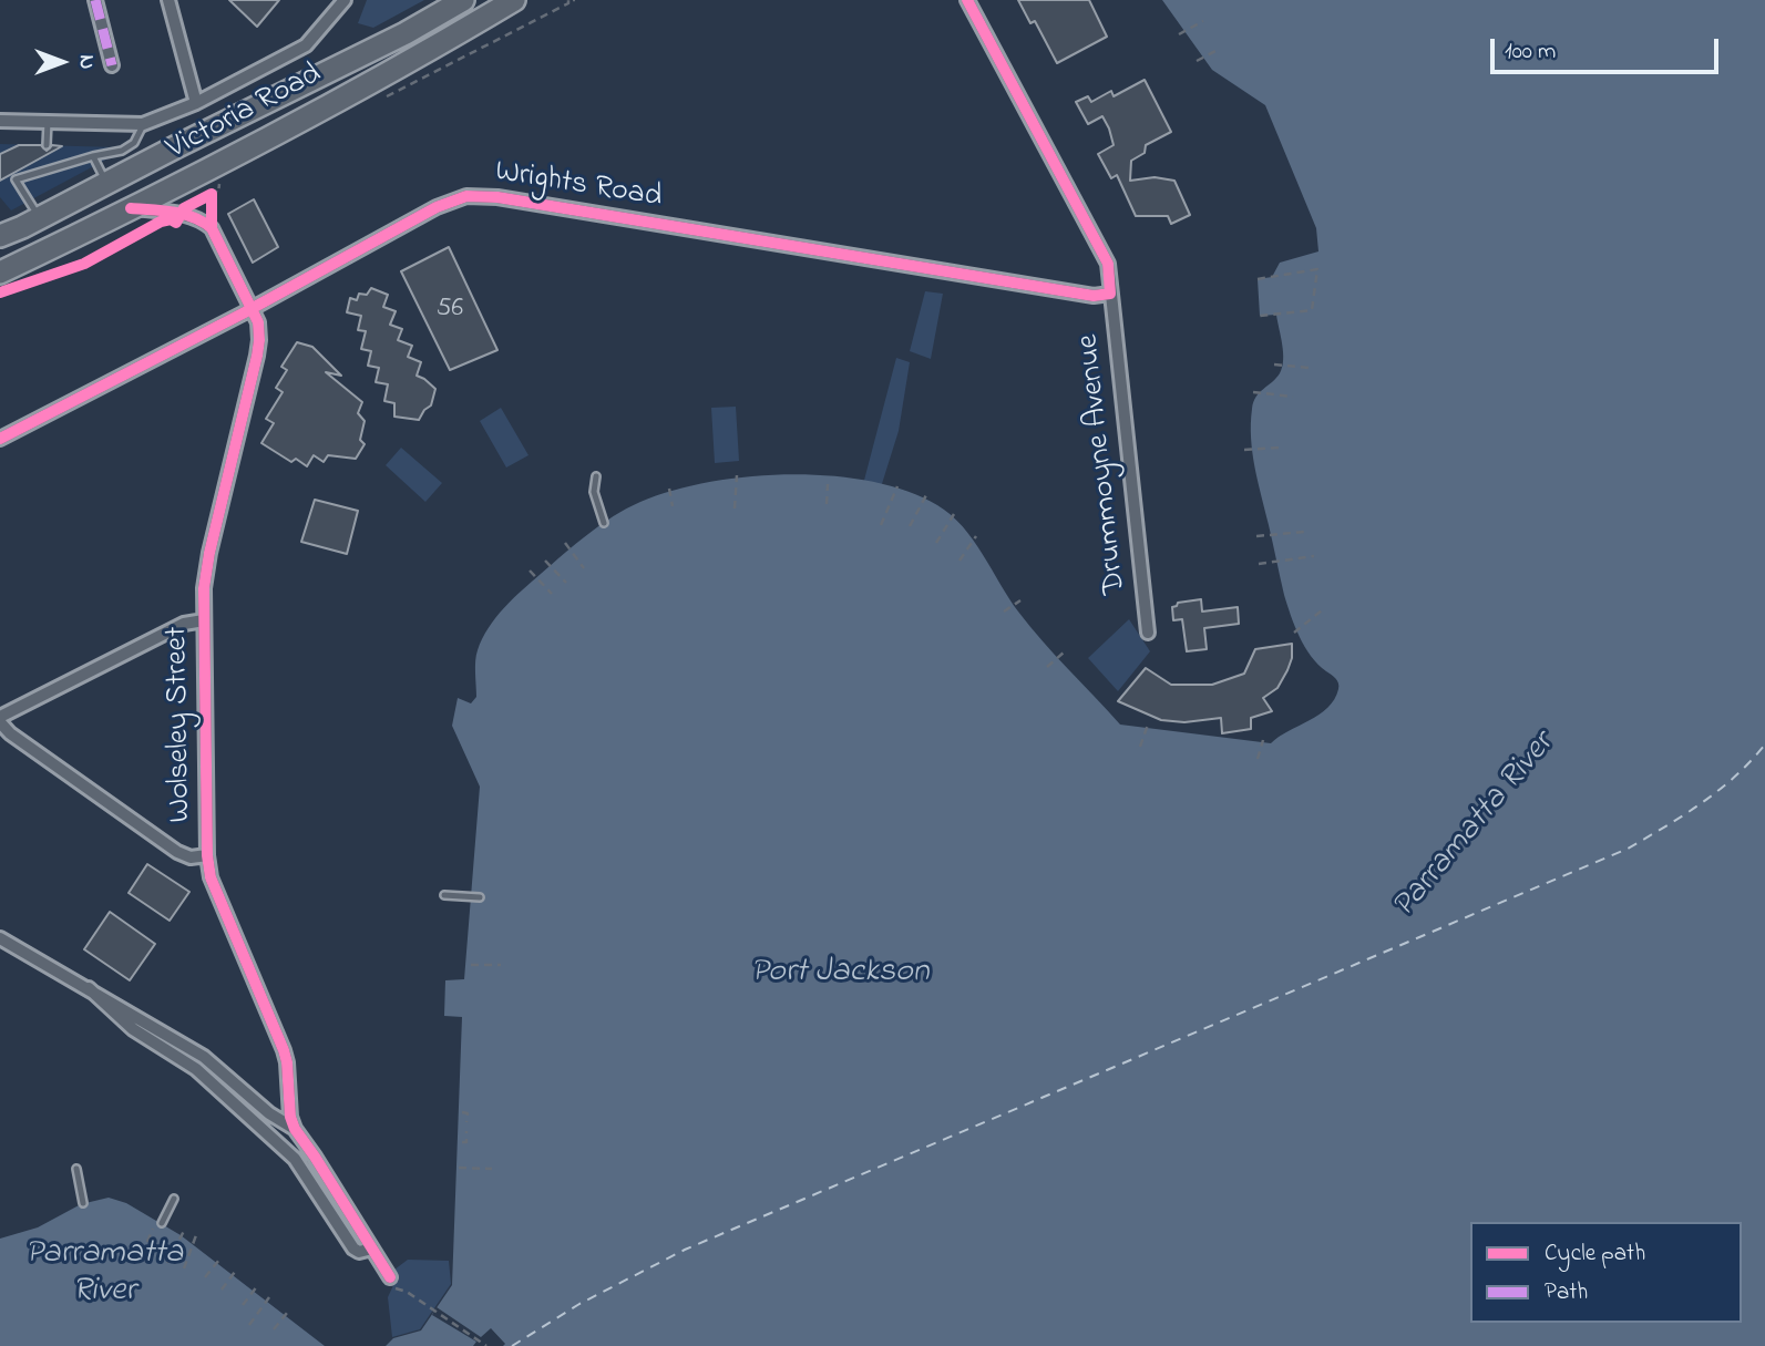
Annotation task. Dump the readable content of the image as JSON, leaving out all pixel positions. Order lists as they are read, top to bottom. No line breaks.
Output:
{"streets":{"highway":["Victoria Road"],"street":["Wrights Road","Drummoyne Avenue","Wolseley Street"]},"crossings":[["Wrights Road","Drummoyne Avenue"],["Wrights Road","Wolseley Street"]],"water":["Parramatta River","Port Jackson"],"house_numbers":["56"],"legend":["Cycle path","Path"],"scale_bar":"100 m","north":"right"}
